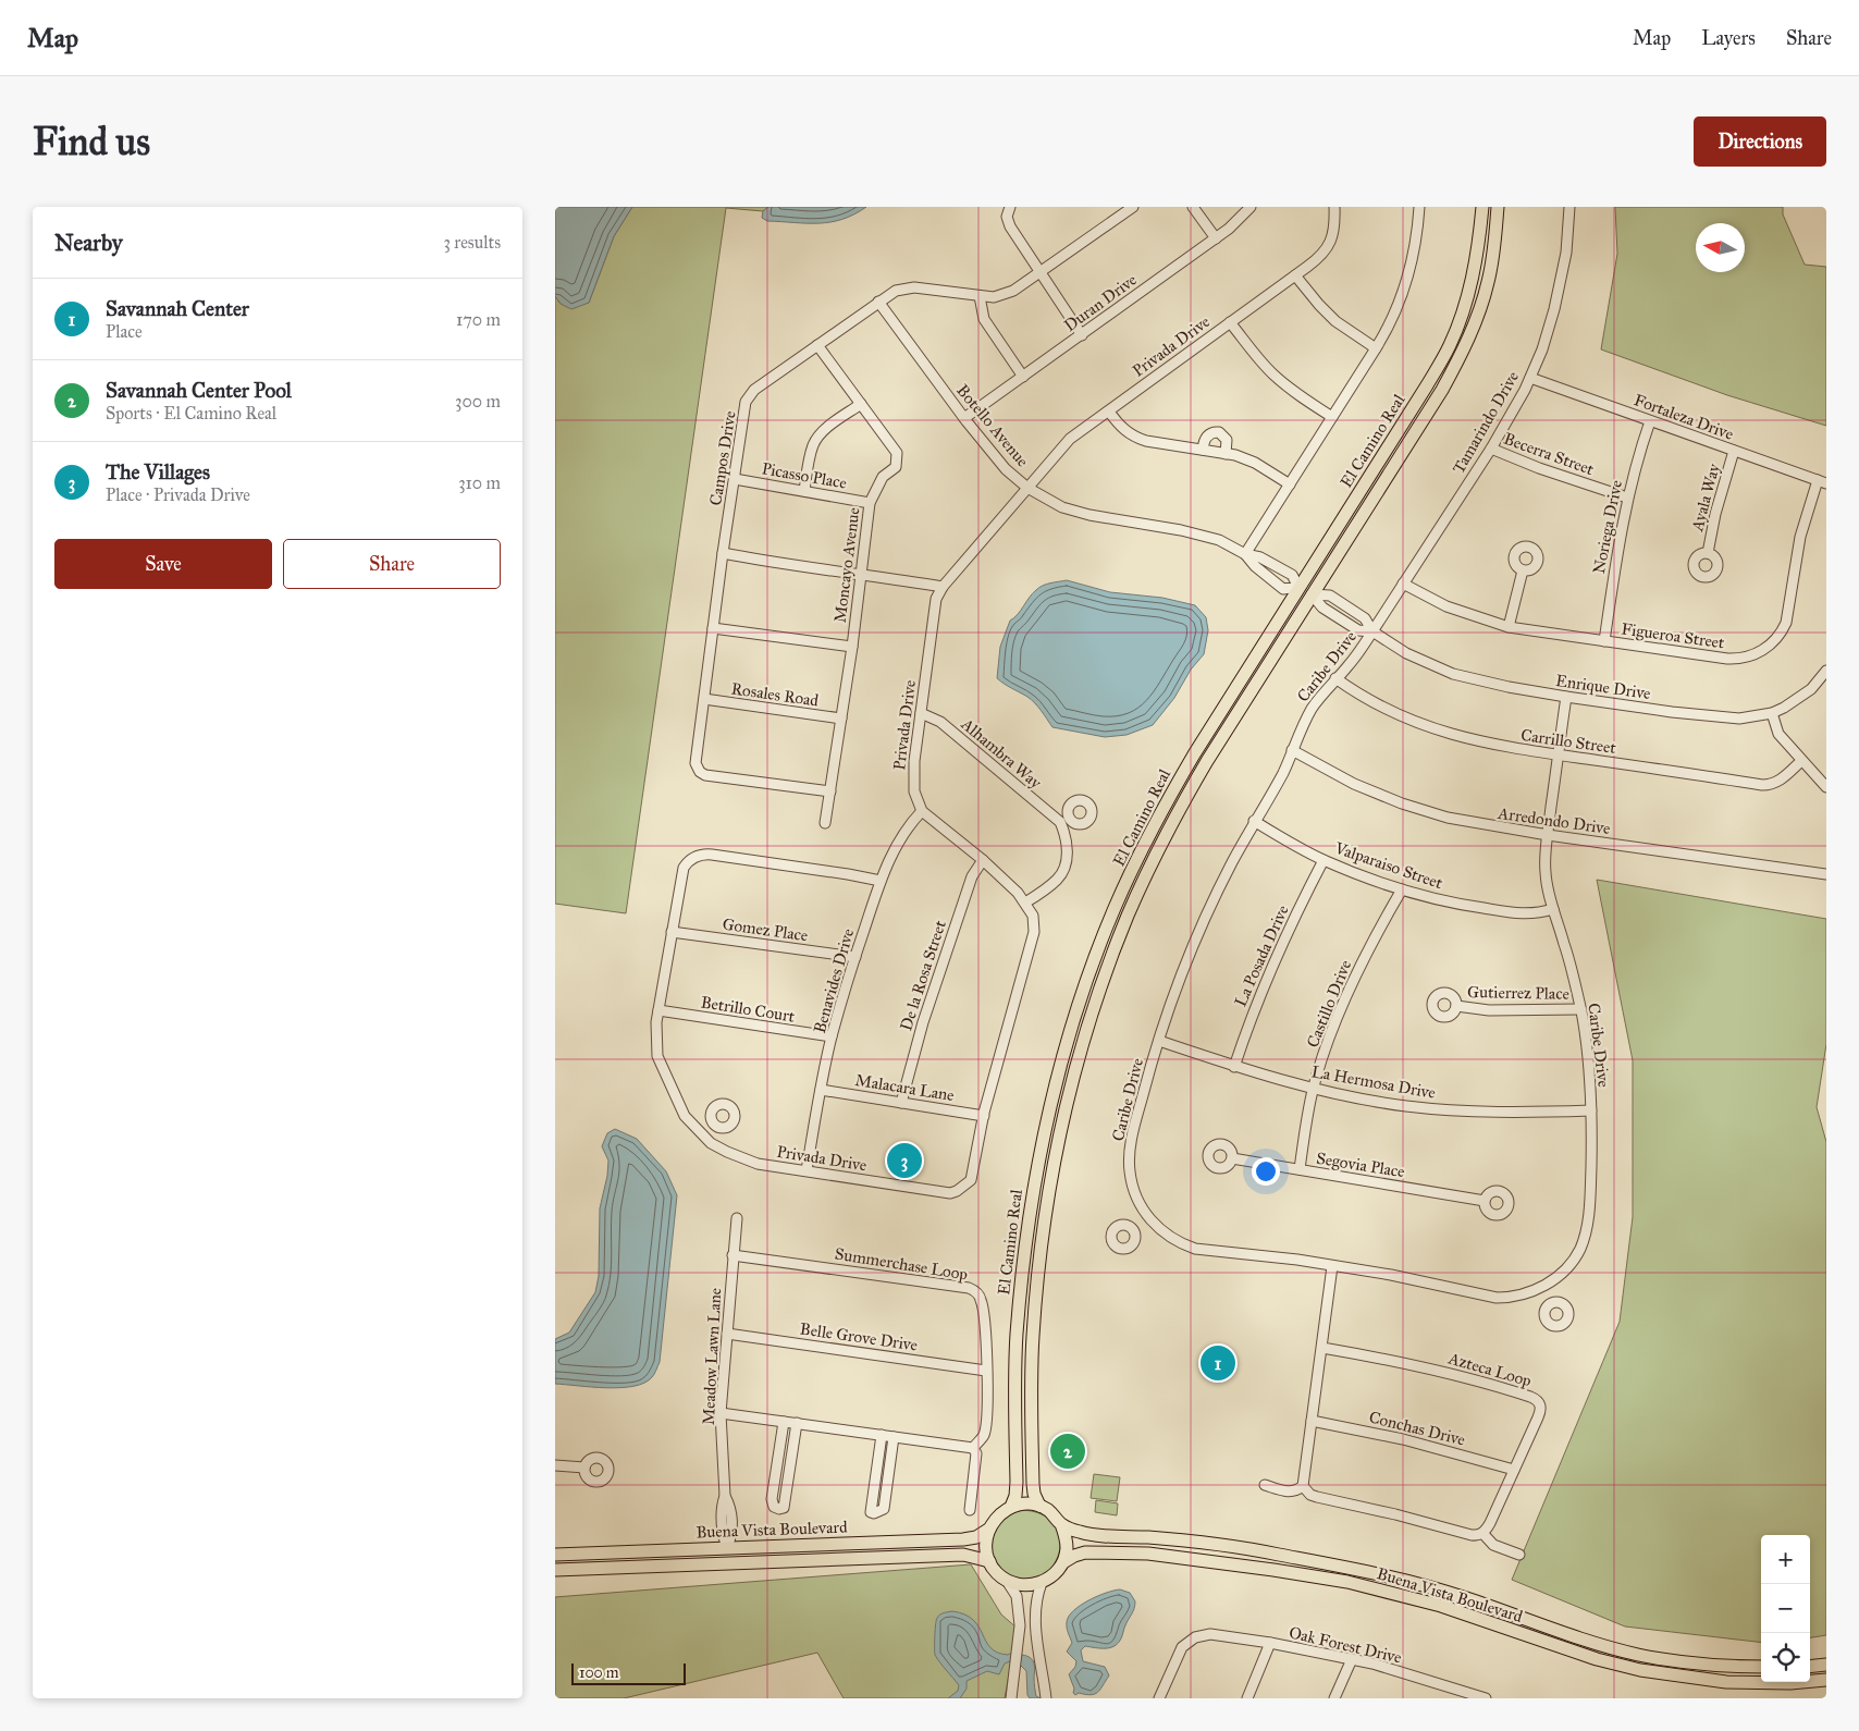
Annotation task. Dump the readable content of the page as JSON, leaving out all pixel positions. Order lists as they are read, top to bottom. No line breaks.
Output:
{"streets":{"main road":["El Camino Real","Buena Vista Boulevard"],"street":["Duran Drive","Privada Drive","Fortaleza Drive","Tamarindo Drive","Botello Avenue","Becerra Street","Campos Drive","Picasso Place","Ayala Way","Noriega Drive","Moncayo Avenue","Figueroa Street","Caribe Drive","Enrique Drive","Rosales Road","Carrillo Street","Alhambra Way","Arredondo Drive","Valparaiso Street","Gomez Place","La Posada Drive","De la Rosa Street","Benavides Drive","Gutierrez Place","Castillo Drive","Betrillo Court","La Hermosa Drive","Malacara Lane","Segovia Place","Summerchase Loop","Belle Grove Drive","Meadow Lawn Lane","Azteca Loop","Conchas Drive","Oak Forest Drive"]},"crossings":[["Duran Drive","Botello Avenue"],["Privada Drive","Botello Avenue"],["Privada Drive","Alhambra Way"],["Privada Drive","Gomez Place"],["Privada Drive","De la Rosa Street"],["Privada Drive","Benavides Drive"],["Privada Drive","Betrillo Court"],["Privada Drive","Malacara Lane"],["Fortaleza Drive","Tamarindo Drive"],["Fortaleza Drive","Ayala Way"],["Fortaleza Drive","Noriega Drive"],["Fortaleza Drive","Figueroa Street"],["Tamarindo Drive","Becerra Street"],["Tamarindo Drive","Figueroa Street"],["Tamarindo Drive","Caribe Drive"],["Tamarindo Drive","Enrique Drive"],["Botello Avenue","El Camino Real"],["Botello Avenue","Campos Drive"],["El Camino Real","Enrique Drive"],["El Camino Real","Buena Vista Boulevard"],["Becerra Street","Noriega Drive"],["Campos Drive","Picasso Place"],["Campos Drive","Moncayo Avenue"],["Campos Drive","Rosales Road"],["Picasso Place","Moncayo Avenue"],["Noriega Drive","Figueroa Street"],["Moncayo Avenue","Rosales Road"],["Caribe Drive","Enrique Drive"],["Caribe Drive","Carrillo Street"],["Caribe Drive","Arredondo Drive"],["Caribe Drive","Valparaiso Street"],["Caribe Drive","Gutierrez Place"],["Caribe Drive","La Hermosa Drive"],["Valparaiso Street","La Posada Drive"],["Valparaiso Street","Castillo Drive"],["Gomez Place","Benavides Drive"],["La Posada Drive","La Hermosa Drive"],["De la Rosa Street","Malacara Lane"],["Benavides Drive","Betrillo Court"],["Benavides Drive","Malacara Lane"],["Castillo Drive","La Hermosa Drive"],["Castillo Drive","Segovia Place"],["Summerchase Loop","Belle Grove Drive"],["Summerchase Loop","Meadow Lawn Lane"],["Belle Grove Drive","Meadow Lawn Lane"],["Meadow Lawn Lane","Buena Vista Boulevard"],["Azteca Loop","Conchas Drive"]],"scale_bar":"100 m","north":"left","page":{"header":"Map","nav":["Map","Layers","Share"],"buttons":["Directions",["Save","Share"]],"title":"Find us","heading":["Nearby","3 results"],"list":[{"mark":"1","name":"Savannah Center","note":"Place","value":"170 m"},{"mark":"2","name":"Savannah Center Pool","note":"Sports · El Camino Real","value":"300 m"},{"mark":"3","name":"The Villages","note":"Place · Privada Drive","value":"310 m"}],"pins":["3","1","2"],"map_buttons":["+","−"],"scale":"100 m"}}
